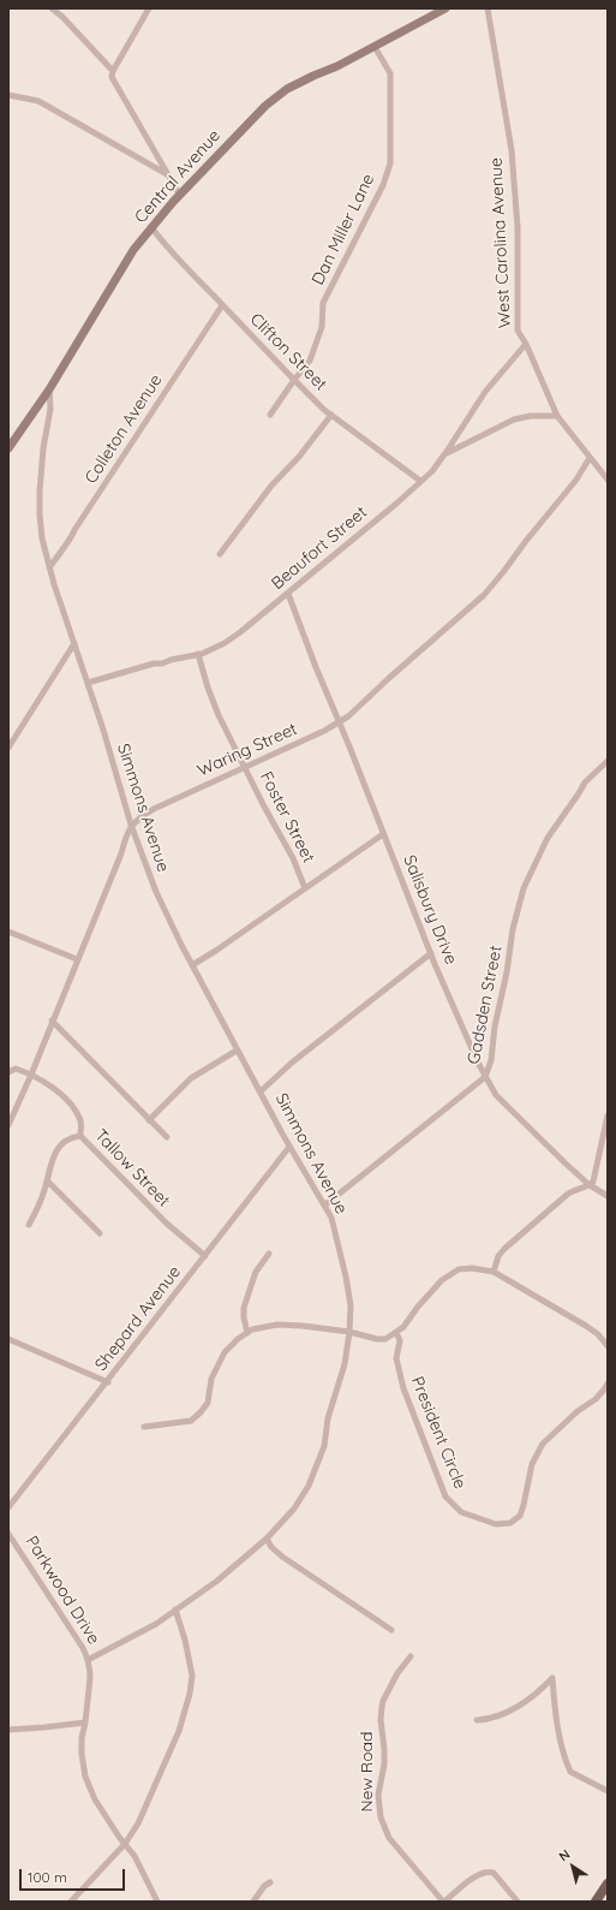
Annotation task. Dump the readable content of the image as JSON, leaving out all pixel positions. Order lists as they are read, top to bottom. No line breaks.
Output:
{"streets":{"street":["Central Avenue","Dan Miller Lane","West Carolina Avenue","Clifton Street","Colleton Avenue","Beaufort Street","Waring Street","Simmons Avenue","Foster Street","Salisbury Drive","Gadsden Street","Tallow Street","Shepard Avenue","President Circle","Parkwood Drive","New Road"]},"crossings":[["Central Avenue","Dan Miller Lane"],["Central Avenue","Clifton Street"],["Central Avenue","Simmons Avenue"],["Dan Miller Lane","Clifton Street"],["West Carolina Avenue","Beaufort Street"],["West Carolina Avenue","Waring Street"],["Clifton Street","Colleton Avenue"],["Clifton Street","Beaufort Street"],["Colleton Avenue","Simmons Avenue"],["Beaufort Street","Simmons Avenue"],["Beaufort Street","Foster Street"],["Beaufort Street","Salisbury Drive"],["Waring Street","Simmons Avenue"],["Waring Street","Foster Street"],["Waring Street","Salisbury Drive"],["Simmons Avenue","Gadsden Street"],["Simmons Avenue","Shepard Avenue"],["Simmons Avenue","Parkwood Drive"],["Salisbury Drive","Gadsden Street"],["Tallow Street","Shepard Avenue"]],"scale_bar":"100 m","north":"top left"}
